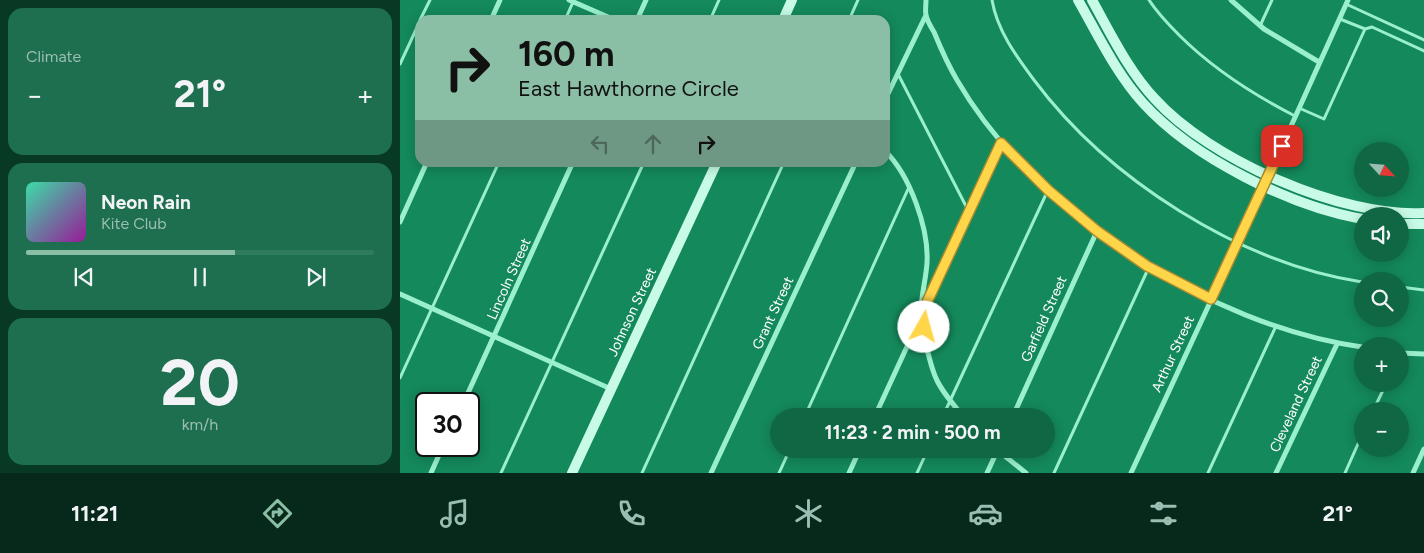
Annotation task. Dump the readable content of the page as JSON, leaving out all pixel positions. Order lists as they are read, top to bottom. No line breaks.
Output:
{"streets":{"street":["Lincoln Street","Johnson Street","Grant Street","Garfield Street","Arthur Street","Cleveland Street"]},"north":"bottom right","page":{"tile":["Climate",["20","km/h"]],"turn":["160 m","East Hawthorne Circle"],"heat":["−","21°","+"],"map_buttons":["+","−"],"song":["Neon Rain","Kite Club"],"limit":"30","trip":"11:23 · 2 min · 500 m","tabs":["11:21","21°"]}}
